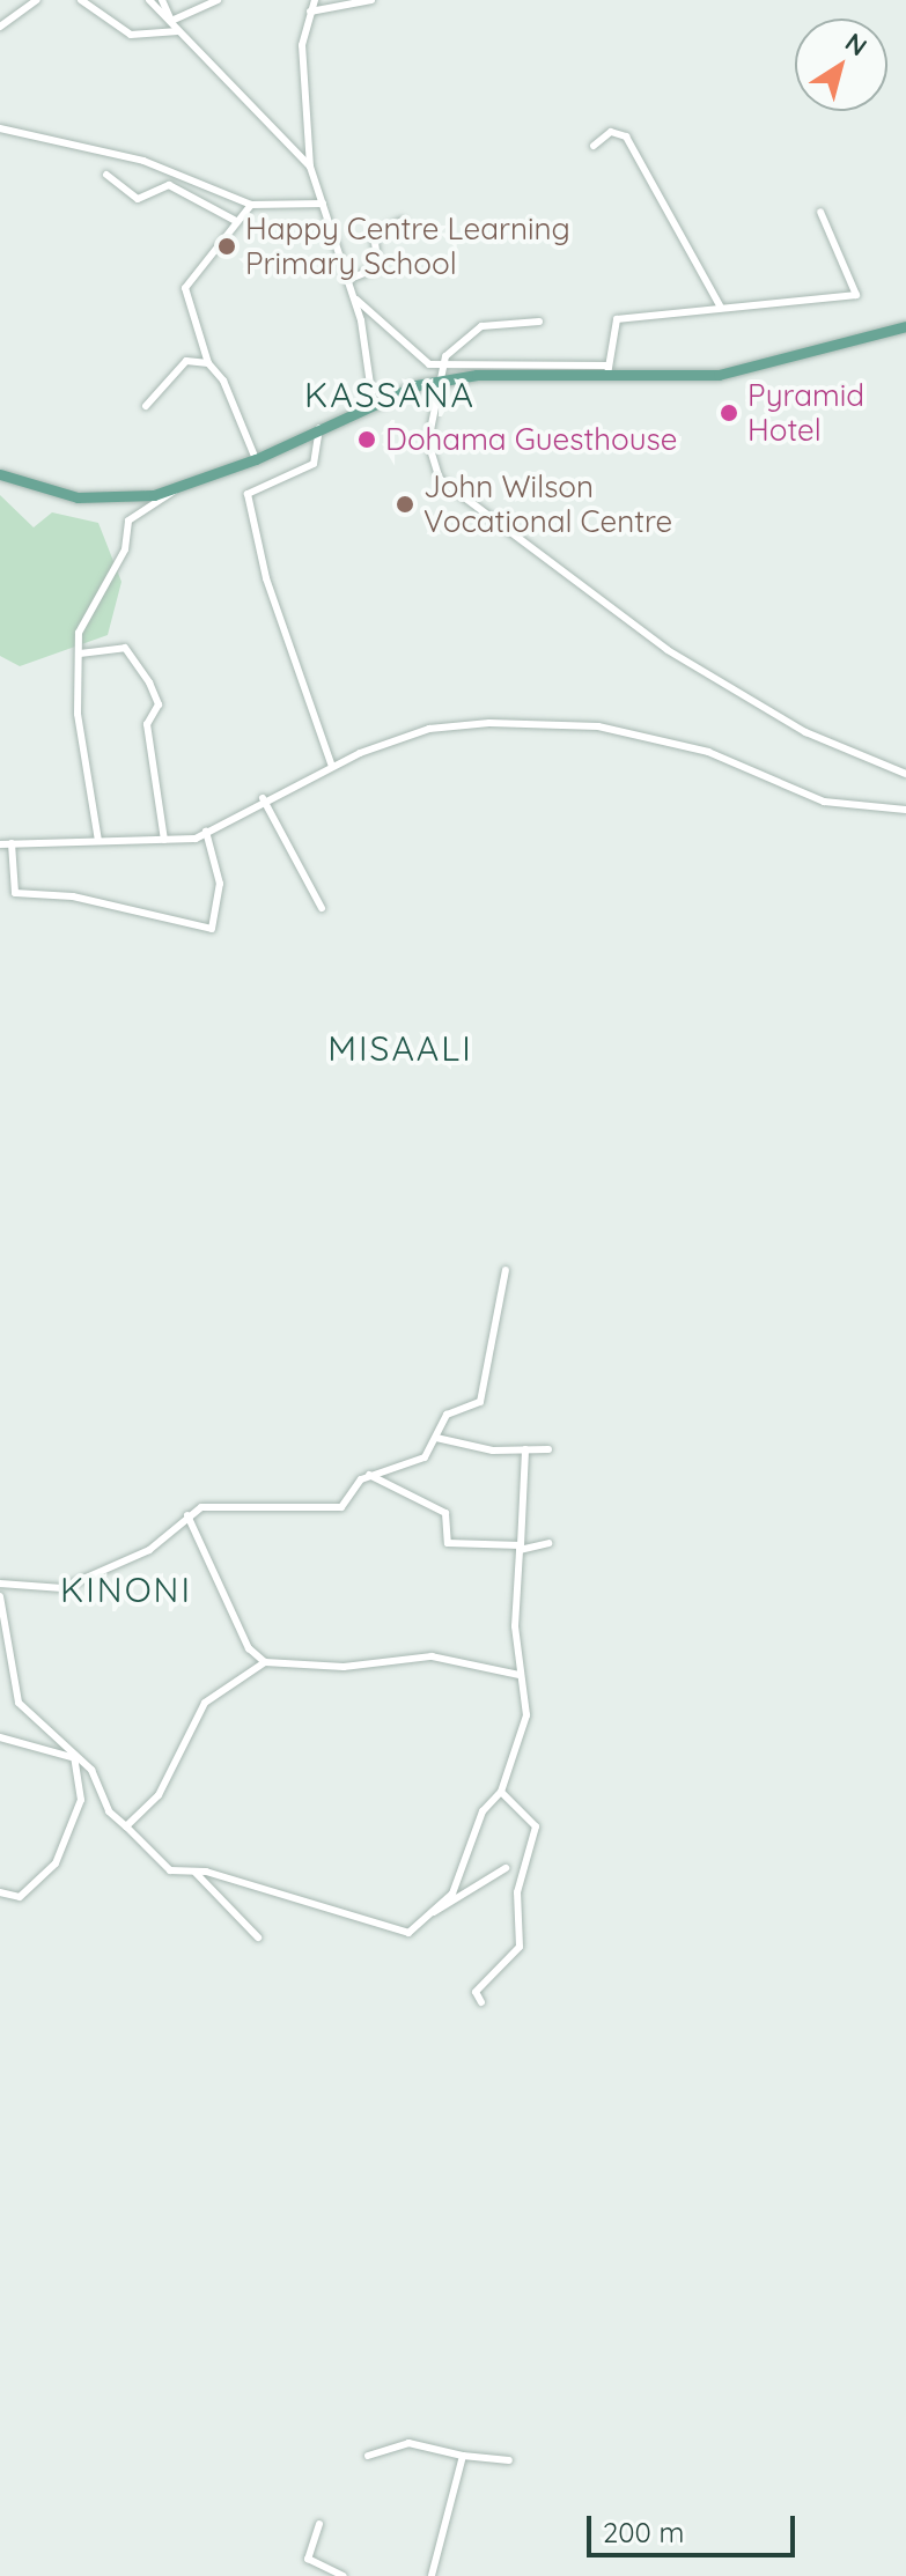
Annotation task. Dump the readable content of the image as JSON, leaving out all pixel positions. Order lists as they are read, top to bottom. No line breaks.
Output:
{"districts":["KASSANA","MISAALI","KINONI"],"places":["Happy Centre Learning Primary School","Pyramid Hotel","Dohama Guesthouse","John Wilson Vocational Centre"],"scale_bar":"200 m","north":"top right"}
